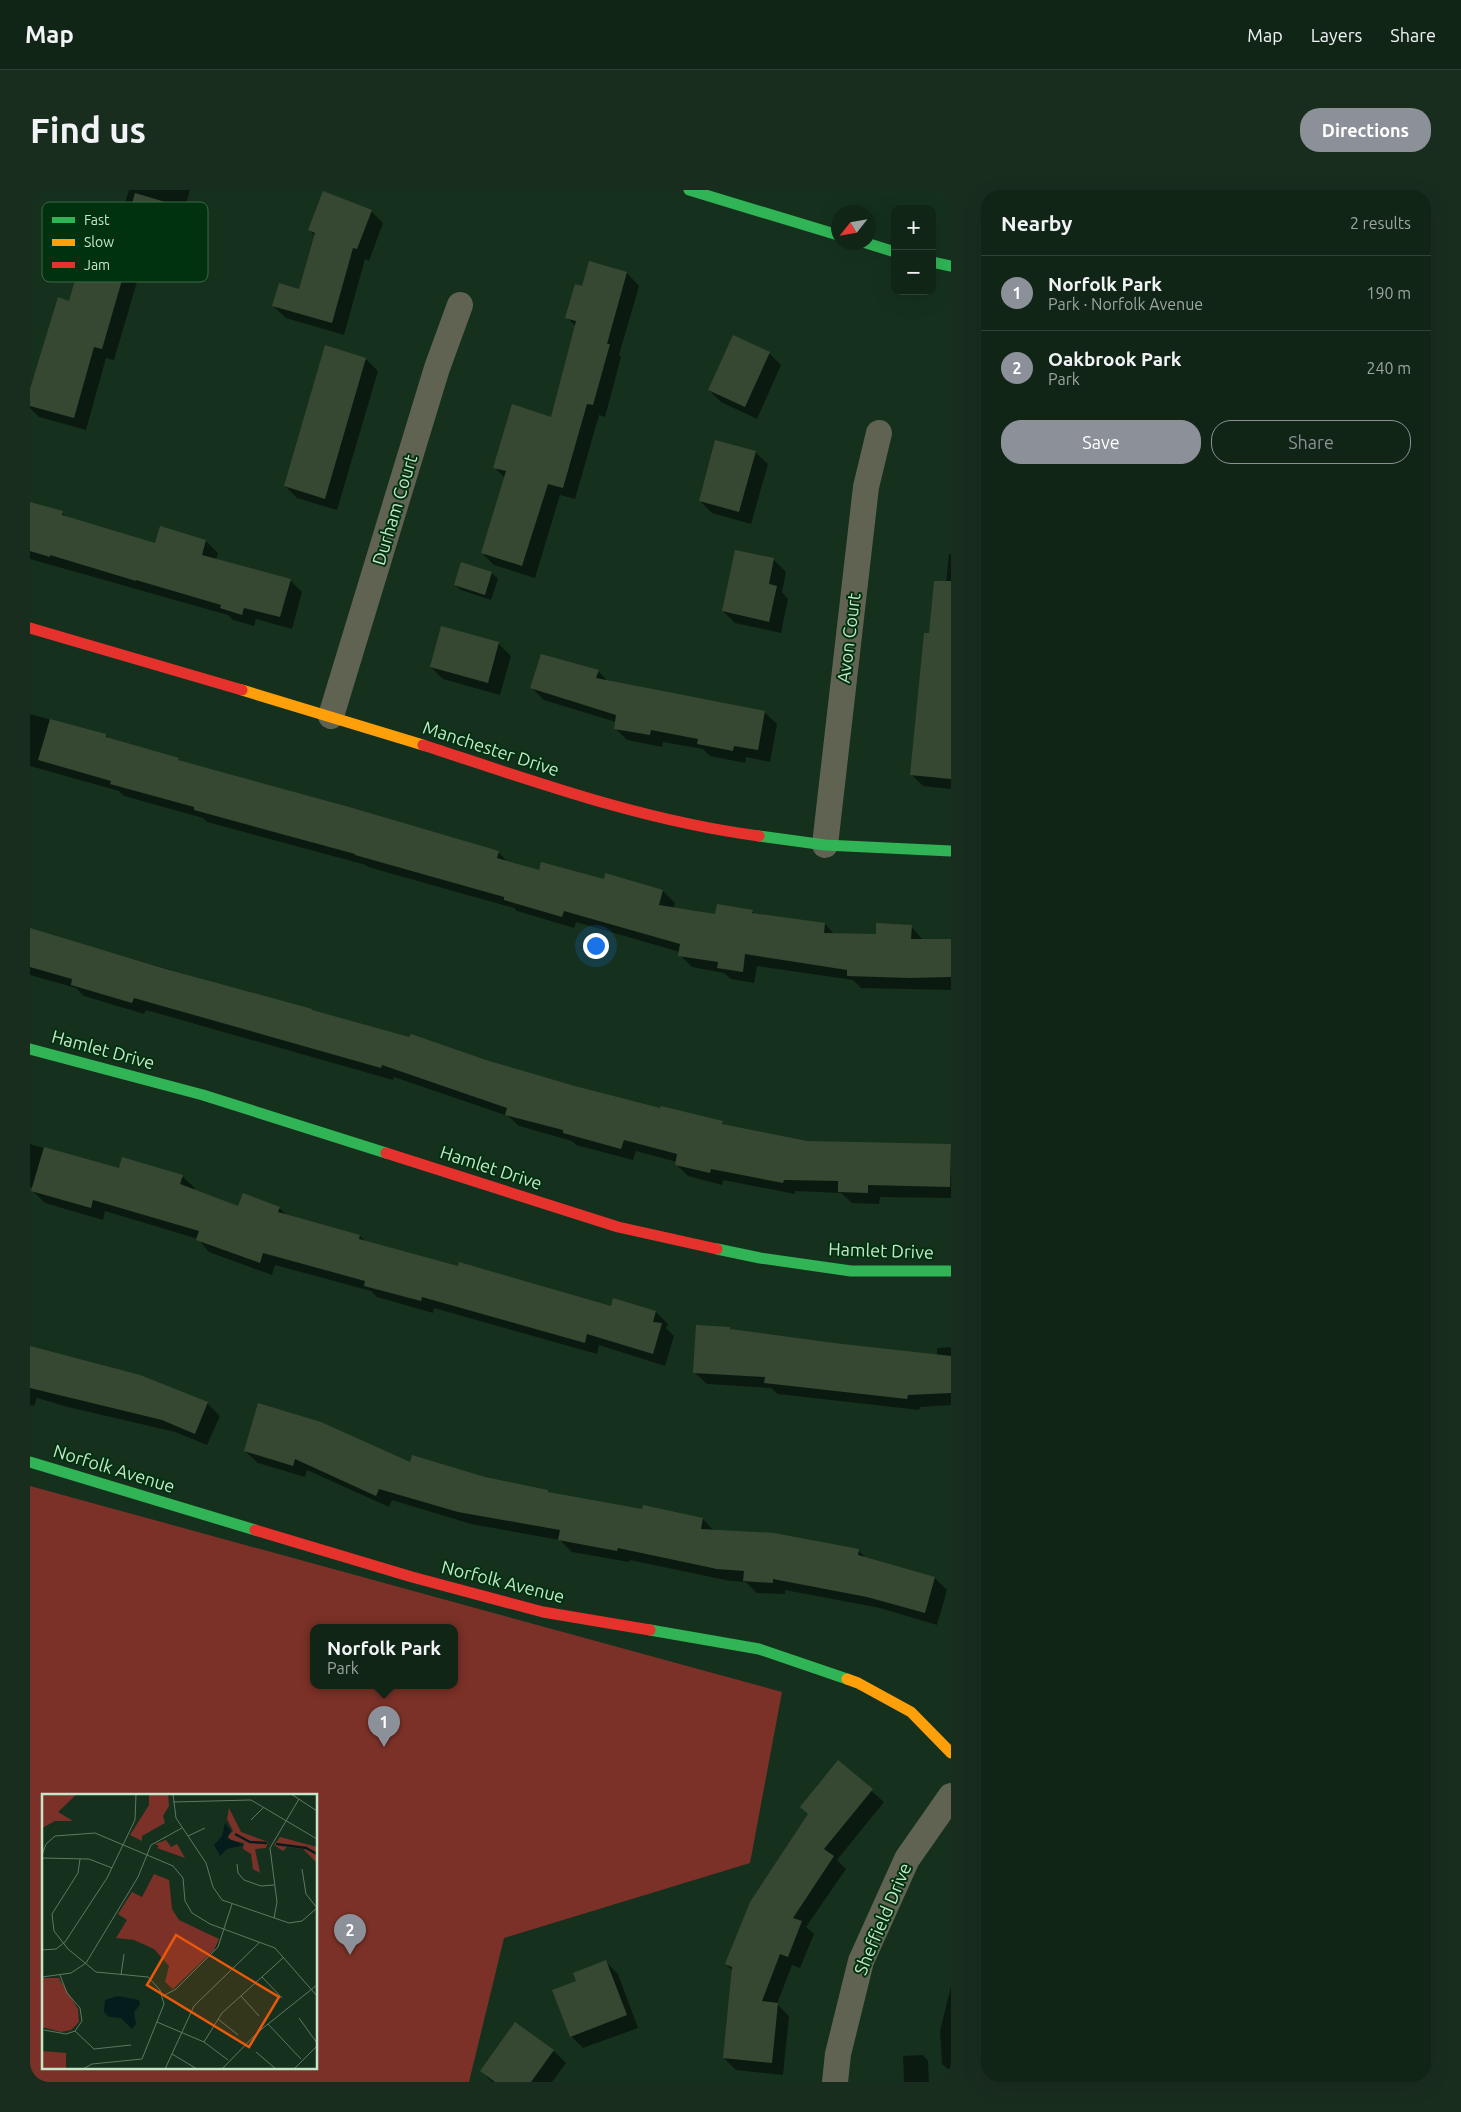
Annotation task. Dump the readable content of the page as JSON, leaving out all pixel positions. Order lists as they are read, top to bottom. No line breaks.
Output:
{"streets":{"street":["Durham Court","Avon Court","Manchester Drive","Hamlet Drive","Norfolk Avenue","Sheffield Drive"]},"crossings":[["Durham Court","Manchester Drive"],["Avon Court","Manchester Drive"]],"legend":["Fast","Slow","Jam"],"north":"bottom left","page":{"header":"Map","nav":["Map","Layers","Share"],"buttons":["Directions",["Save","Share"]],"title":"Find us","heading":["Nearby","2 results"],"map_buttons":["+","−"],"list":[{"mark":"1","name":"Norfolk Park","note":"Park · Norfolk Avenue","value":"190 m"},{"mark":"2","name":"Oakbrook Park","note":"Park","value":"240 m"}],"popup":["Norfolk Park","Park"],"pins":["1","2"]}}
